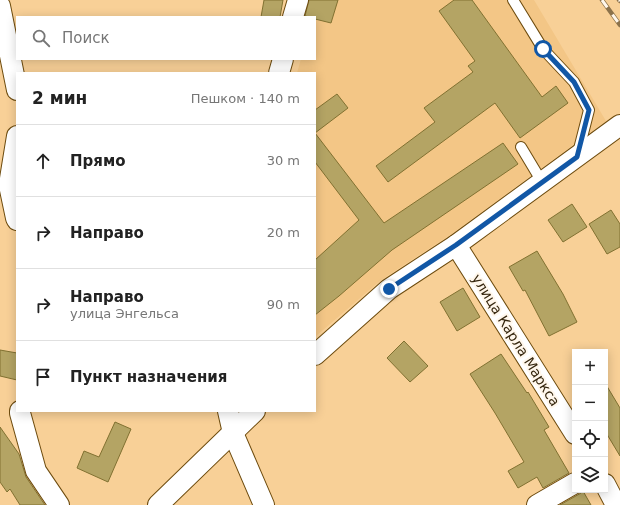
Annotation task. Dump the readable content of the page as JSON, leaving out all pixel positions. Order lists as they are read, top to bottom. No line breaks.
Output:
{"streets":{"street":["улица Карла Маркса"]},"page":{"search":"Поиск","heading":["2 мин","Пешком · 140 m"],"list":[["Прямо","30 m"],["Направо","20 m"],["Направо","улица Энгельса","90 m"],"Пункт назначения"],"map_buttons":["+","−"]}}
